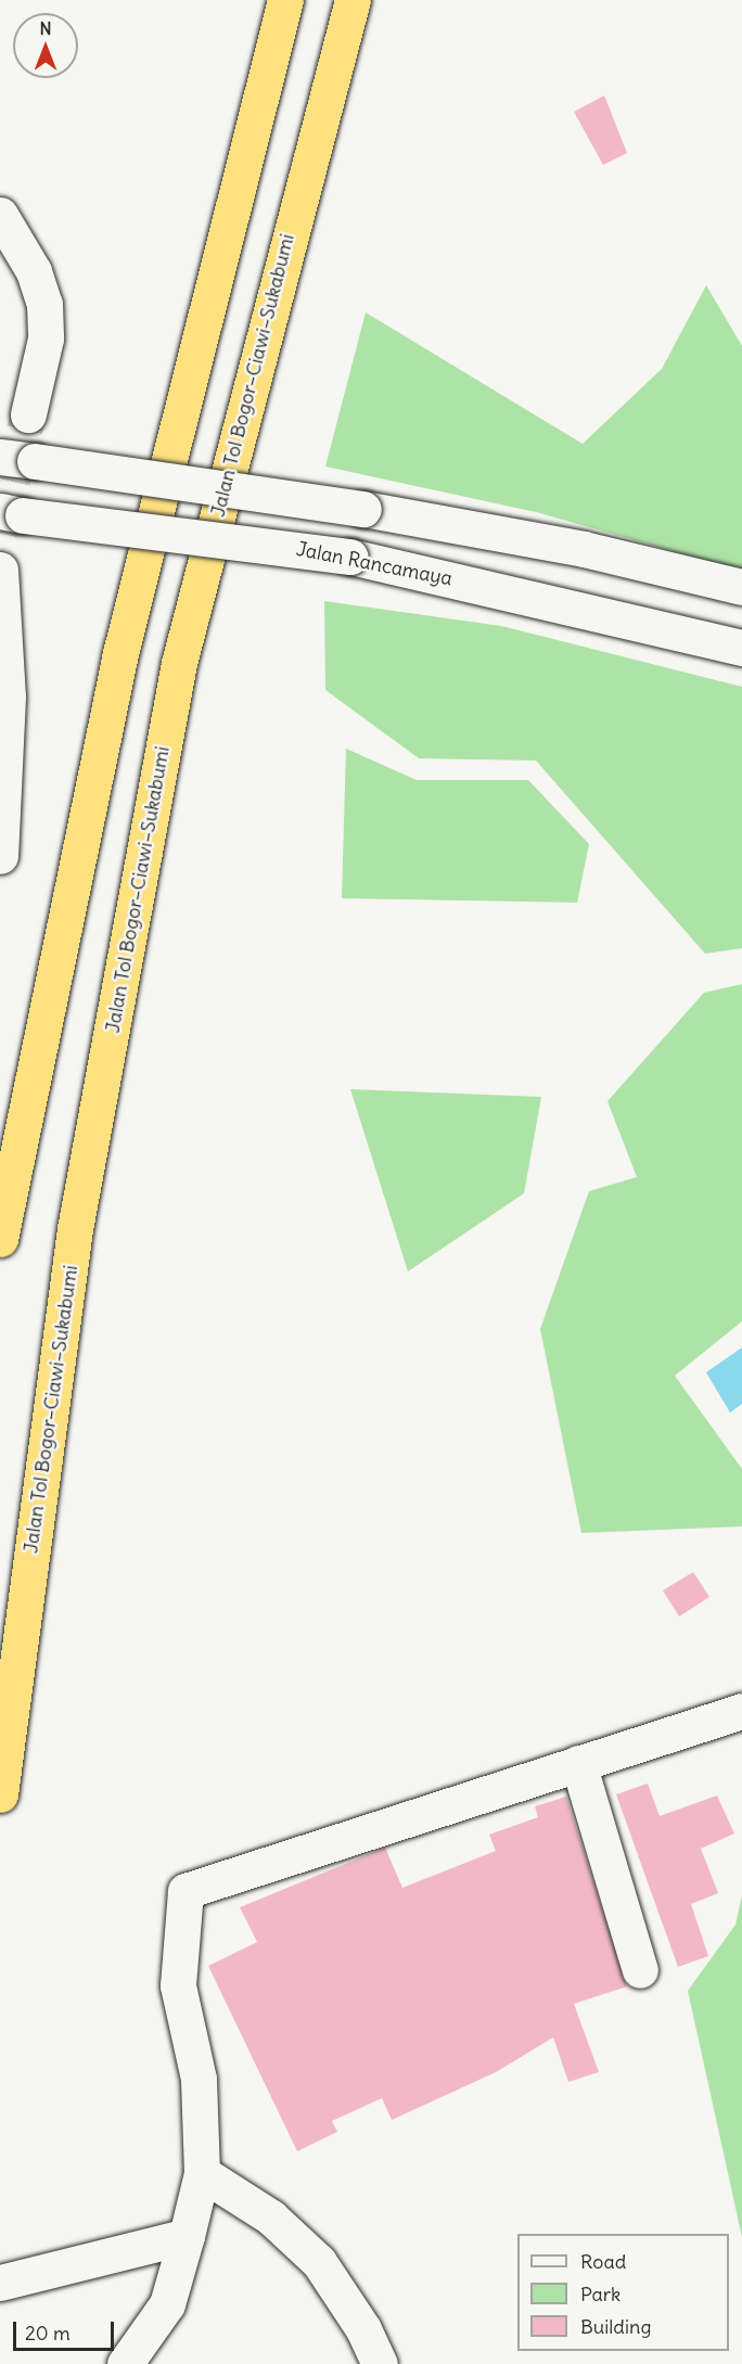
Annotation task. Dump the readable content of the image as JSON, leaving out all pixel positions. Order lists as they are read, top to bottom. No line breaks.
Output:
{"streets":{"highway":["Jalan Tol Bogor–Ciawi–Sukabumi"],"street":["Jalan Rancamaya"]},"legend":["Road","Park","Building"],"scale_bar":"20 m","north":"top"}
